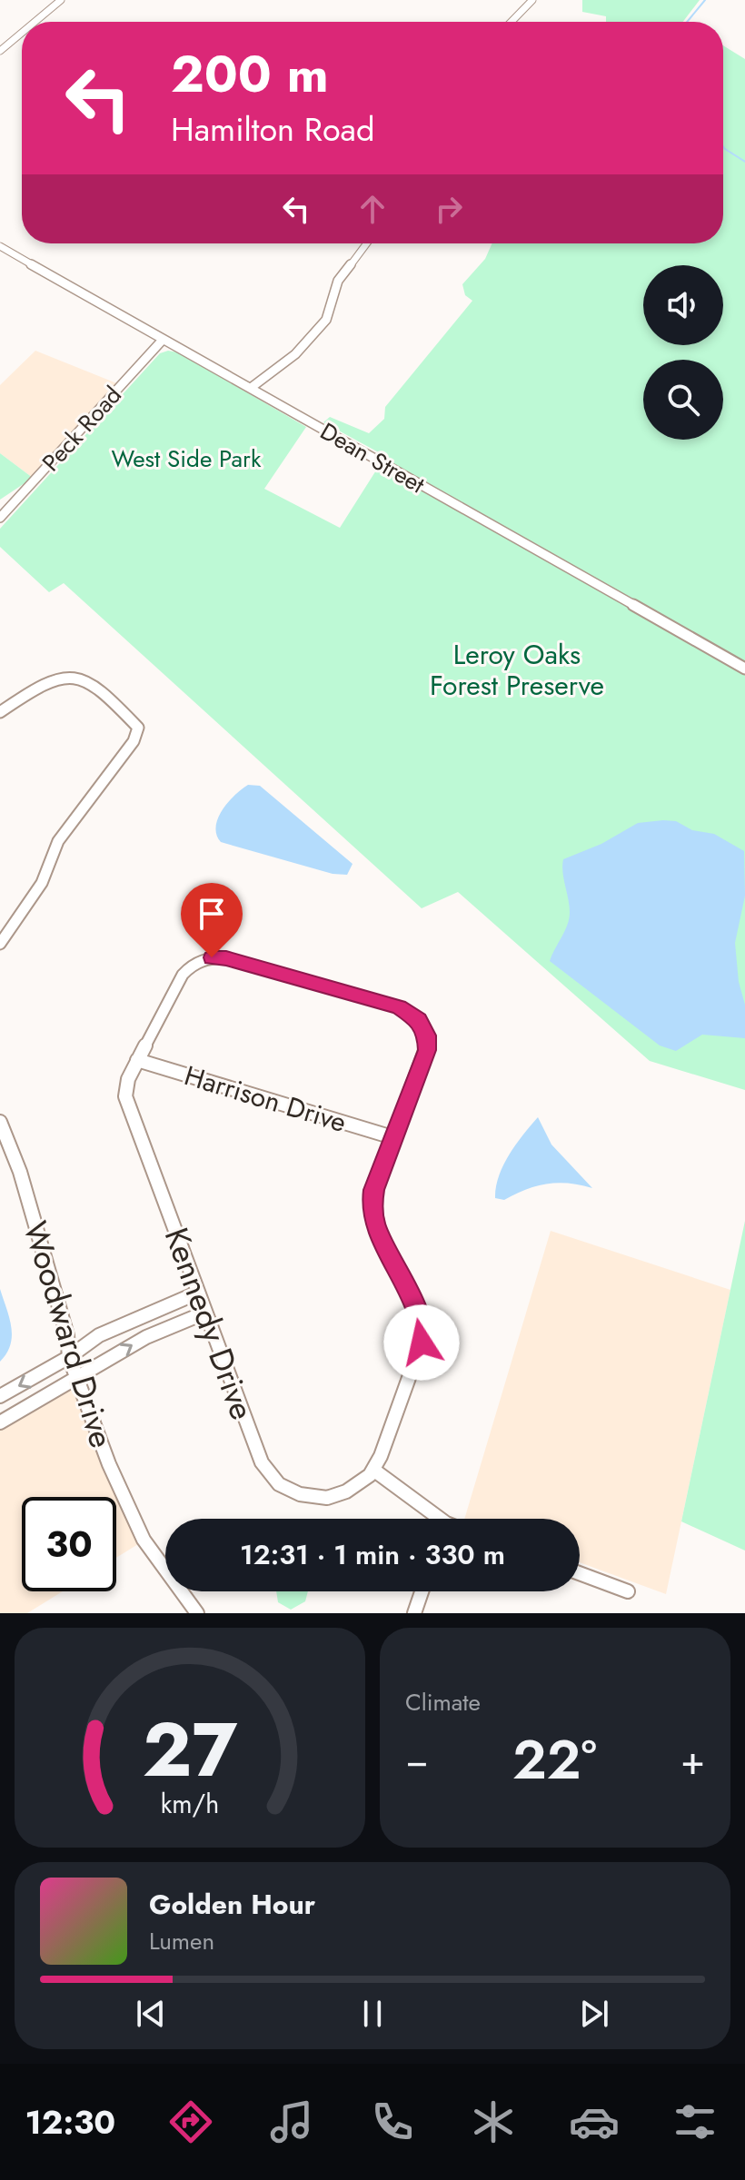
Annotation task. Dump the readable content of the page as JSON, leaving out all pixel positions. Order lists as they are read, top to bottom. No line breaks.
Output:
{"streets":{"street":["Peck Road","Dean Street","Harrison Drive","Kennedy Drive","Woodward Drive"]},"crossings":[["Peck Road","Dean Street"],["Harrison Drive","Kennedy Drive"]],"parks":["West Side Park","Leroy Oaks Forest Preserve"],"page":{"turn":["200 m","Hamilton Road"],"limit":"30","trip":"12:31 · 1 min · 330 m","tile":"Climate","heat":["−","22°","+"],"song":["Golden Hour","Lumen"],"tabs":"12:30","gauge":["27","km/h"]}}
